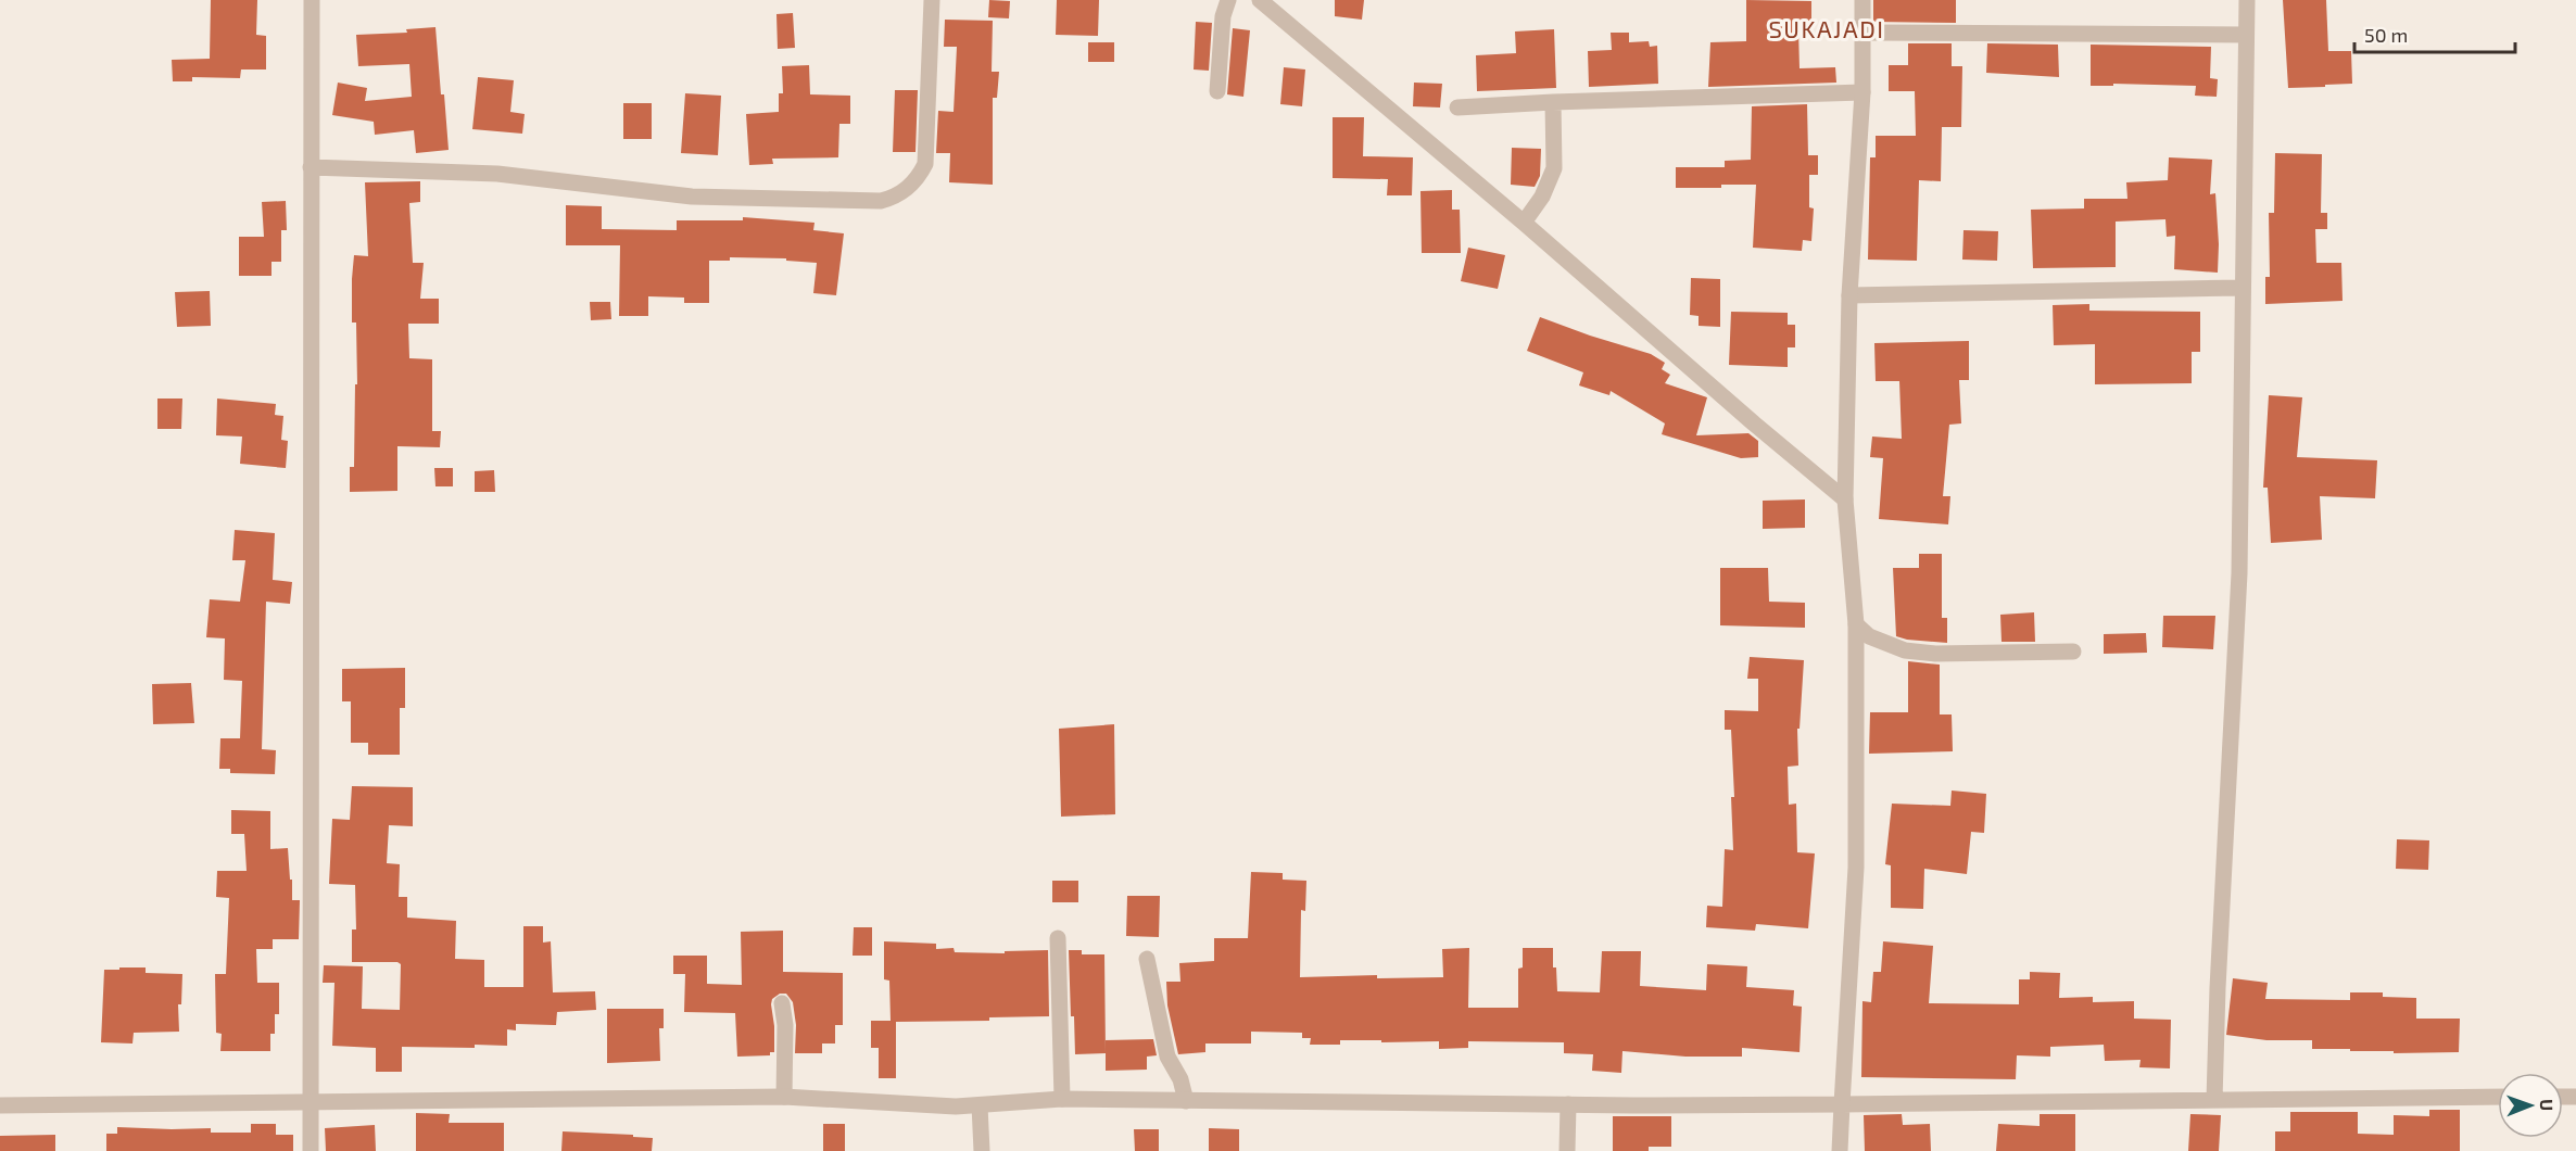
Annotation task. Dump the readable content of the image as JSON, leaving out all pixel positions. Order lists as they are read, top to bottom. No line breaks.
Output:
{"districts":["SUKAJADI"],"scale_bar":"50 m","north":"right"}
